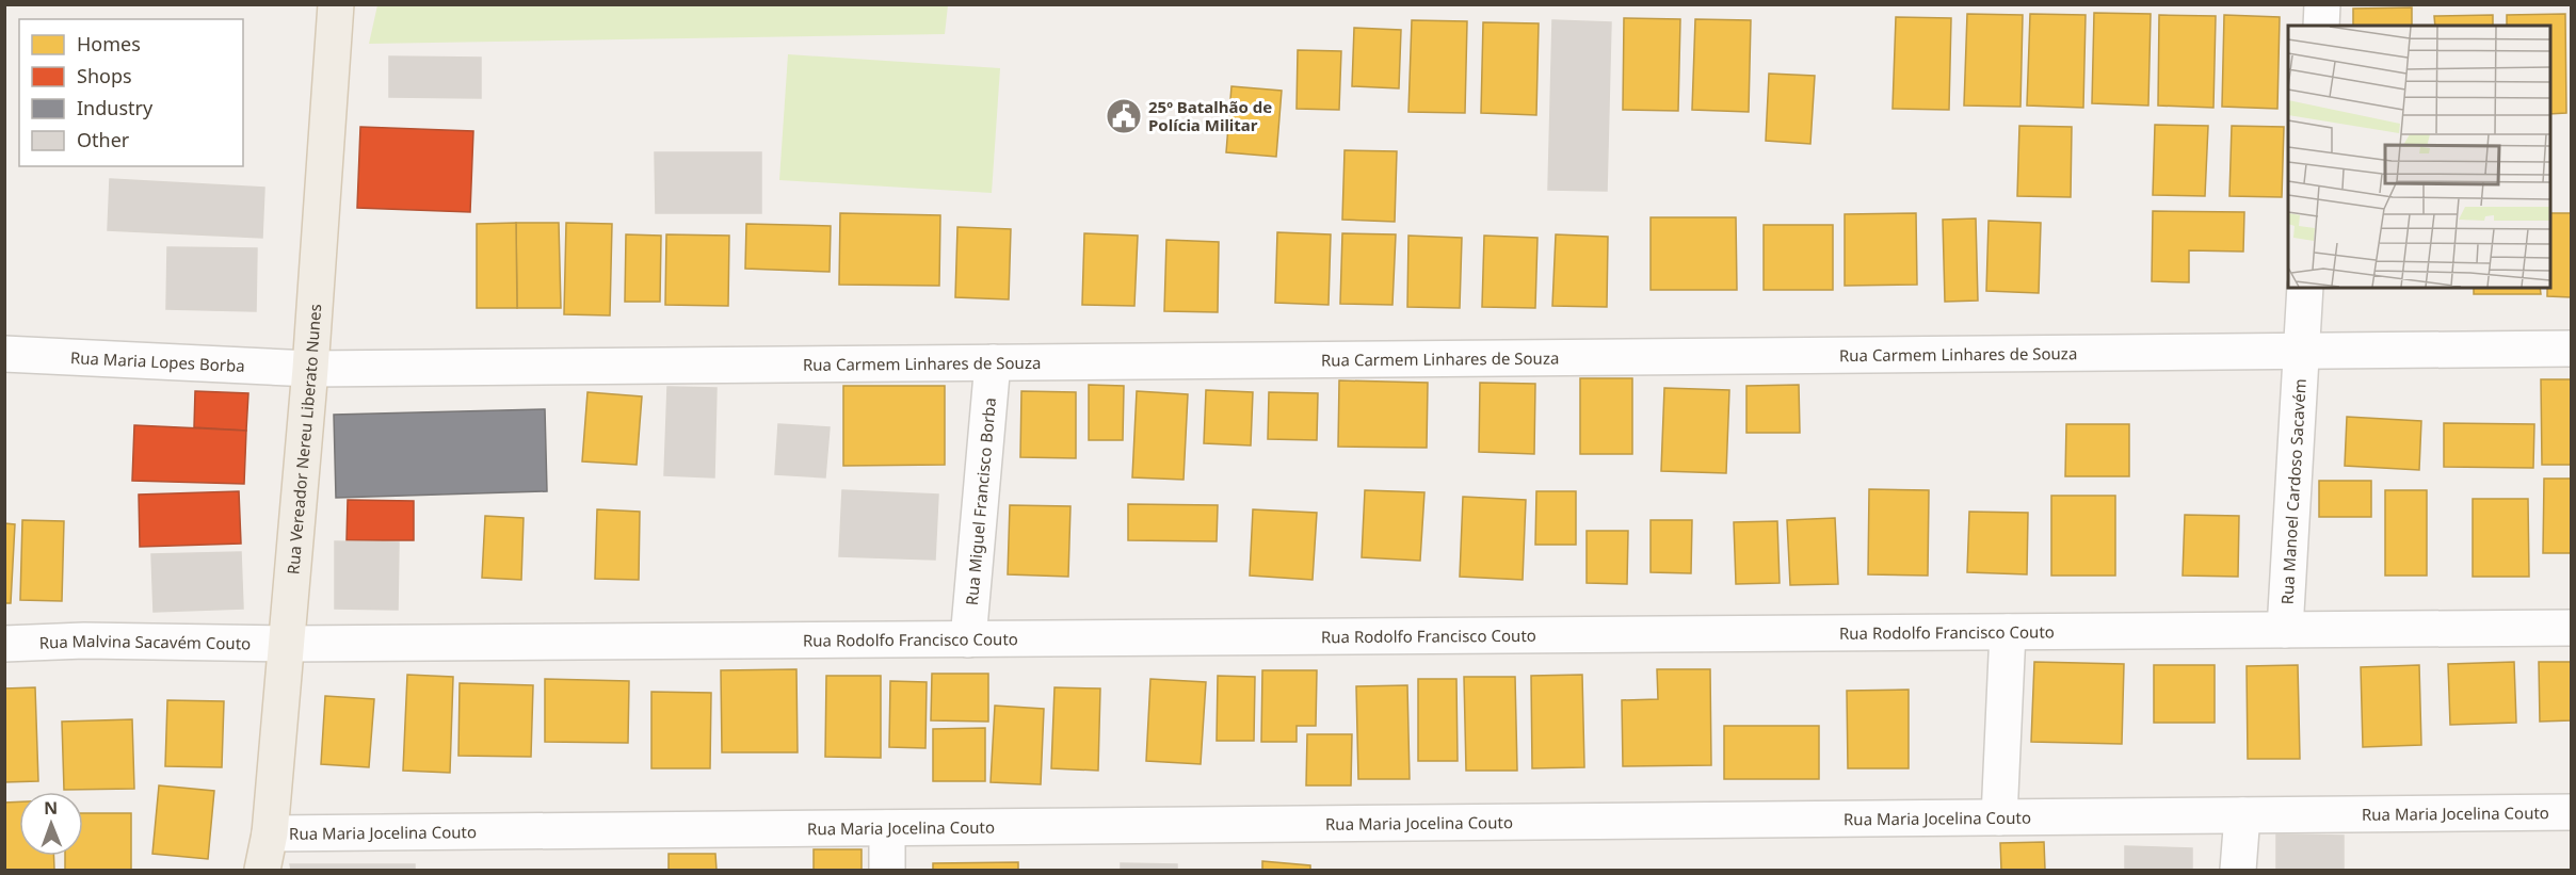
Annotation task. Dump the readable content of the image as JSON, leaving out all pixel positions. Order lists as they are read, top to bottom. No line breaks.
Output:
{"streets":{"main road":["Rua Vereador Nereu Liberato Nunes"],"street":["Rua Carmem Linhares de Souza","Rua Maria Lopes Borba","Rua Manoel Cardoso Sacavém","Rua Miguel Francisco Borba","Rua Rodolfo Francisco Couto","Rua Malvina Sacavém Couto","Rua Maria Jocelina Couto"]},"crossings":[["Rua Carmem Linhares de Souza","Rua Maria Lopes Borba"],["Rua Carmem Linhares de Souza","Rua Vereador Nereu Liberato Nunes"],["Rua Carmem Linhares de Souza","Rua Manoel Cardoso Sacavém"],["Rua Carmem Linhares de Souza","Rua Miguel Francisco Borba"],["Rua Maria Lopes Borba","Rua Vereador Nereu Liberato Nunes"],["Rua Vereador Nereu Liberato Nunes","Rua Rodolfo Francisco Couto"],["Rua Vereador Nereu Liberato Nunes","Rua Malvina Sacavém Couto"],["Rua Vereador Nereu Liberato Nunes","Rua Maria Jocelina Couto"],["Rua Manoel Cardoso Sacavém","Rua Rodolfo Francisco Couto"],["Rua Miguel Francisco Borba","Rua Rodolfo Francisco Couto"],["Rua Rodolfo Francisco Couto","Rua Malvina Sacavém Couto"]],"places":{"public building":["25º Batalhão de Polícia Militar"]},"legend":["Homes","Shops","Industry","Other"],"north":"top"}
